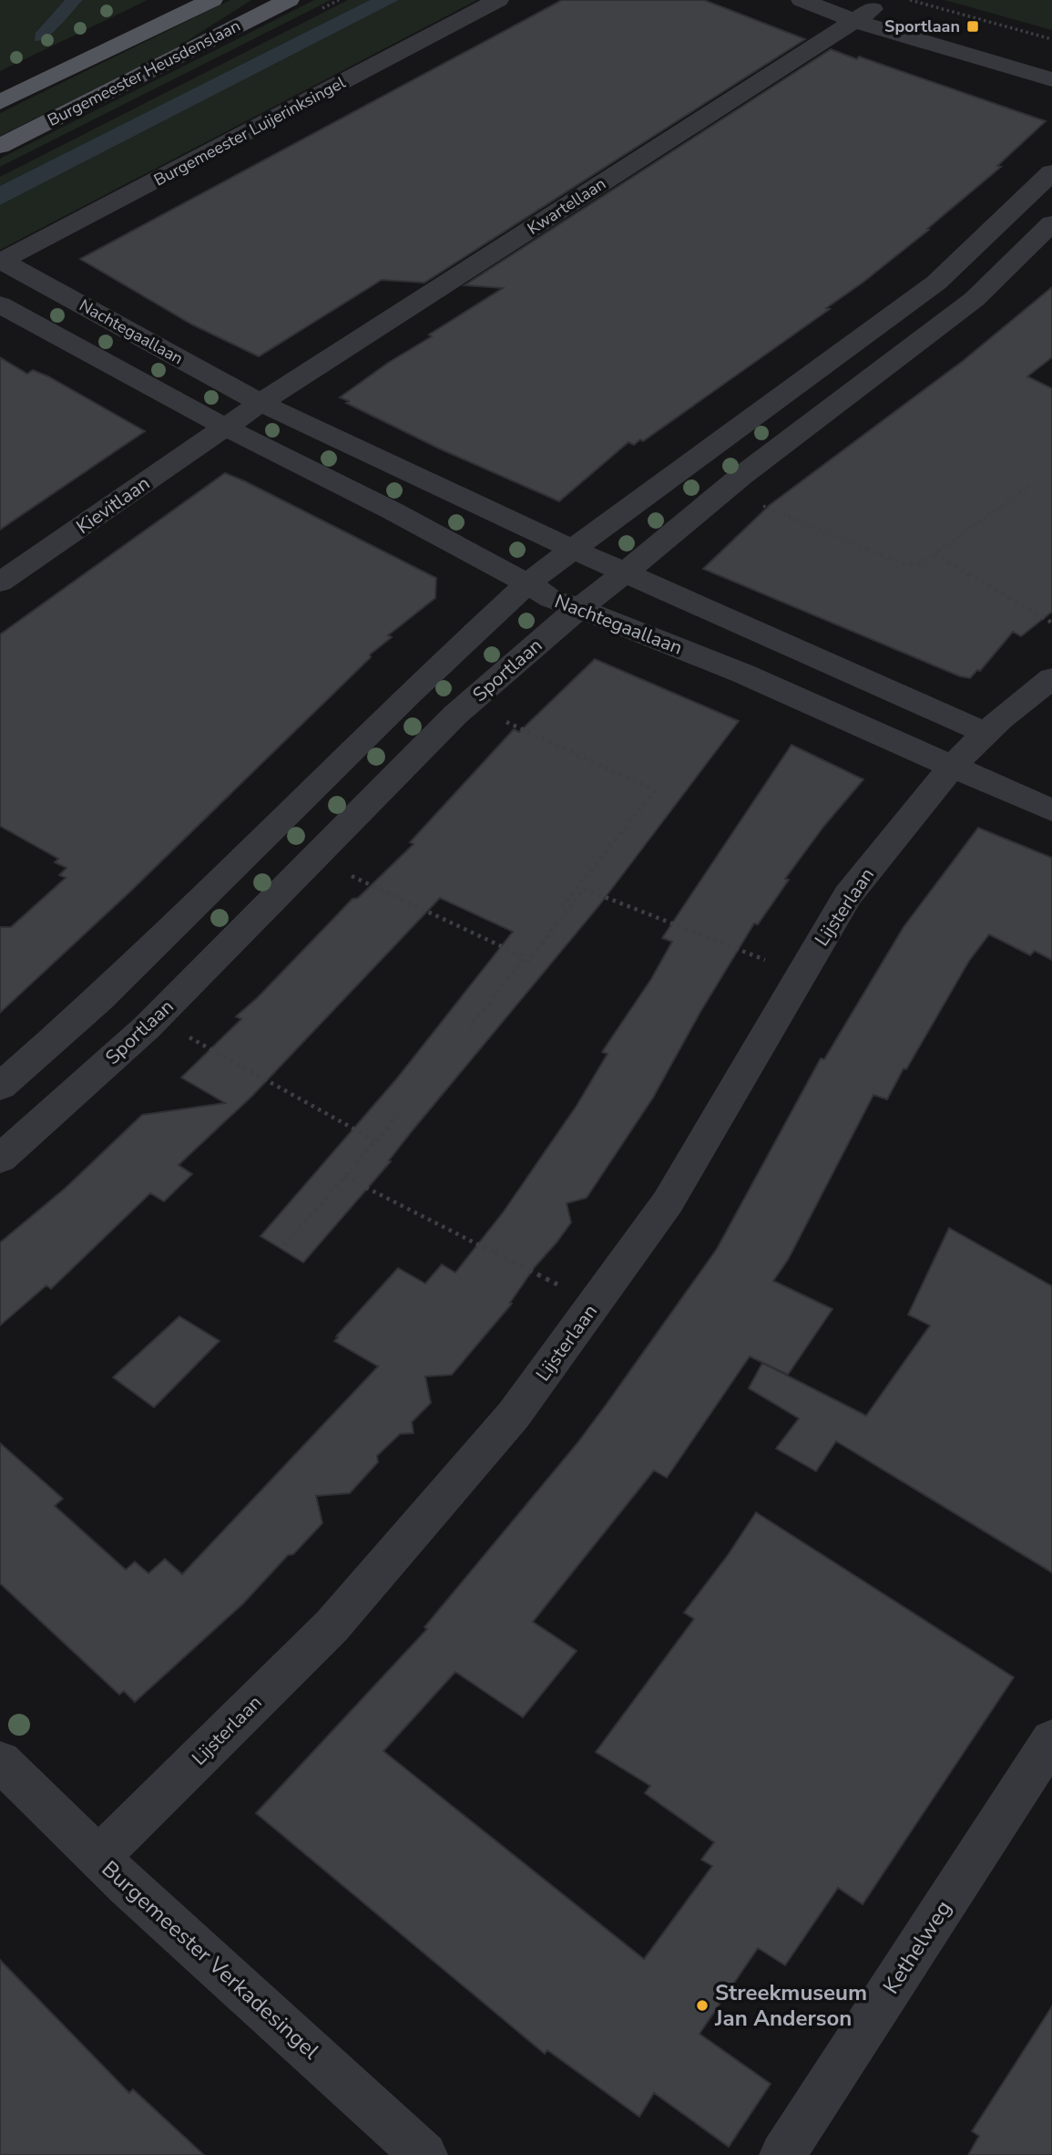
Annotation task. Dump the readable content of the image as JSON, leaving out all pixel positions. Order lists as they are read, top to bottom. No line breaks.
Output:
{"streets":{"main road":["Burgemeester Heusdenslaan"],"street":["Burgemeester Luijerinksingel","Kwartellaan","Nachtegaallaan","Kievitlaan","Sportlaan","Lijsterlaan","Kethelweg","Burgemeester Verkadesingel"]},"crossings":[["Burgemeester Luijerinksingel","Nachtegaallaan"],["Kwartellaan","Nachtegaallaan"],["Nachtegaallaan","Kievitlaan"],["Nachtegaallaan","Sportlaan"],["Nachtegaallaan","Lijsterlaan"],["Lijsterlaan","Burgemeester Verkadesingel"]],"places":{"transit":["Sportlaan"],"other":["Streekmuseum Jan Anderson"]}}
